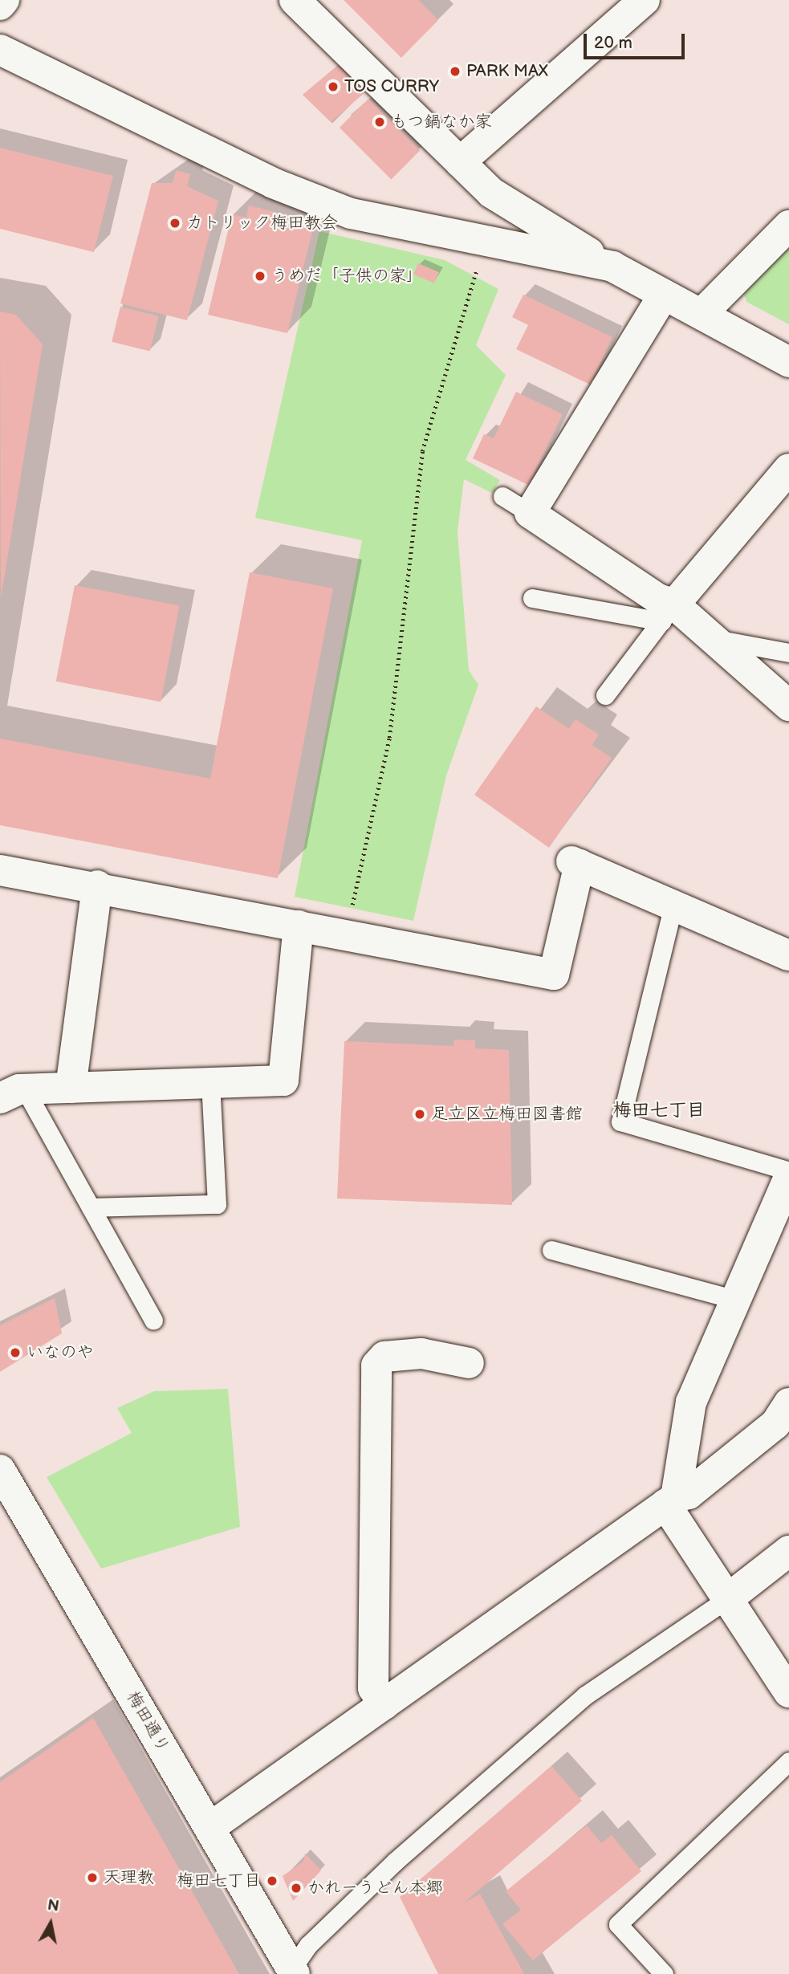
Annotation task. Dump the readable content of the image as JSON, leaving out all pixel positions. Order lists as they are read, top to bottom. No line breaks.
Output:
{"streets":{"street":["梅田通り"]},"districts":["梅田七丁目"],"places":["PARK MAX","TOS CURRY","もつ鍋なか家","カトリック梅田教会","うめだ「子供の家」","足立区立梅田図書館","いなのや","天理教","梅田七丁目","かれーうどん本郷"],"scale_bar":"20 m","north":"top"}
